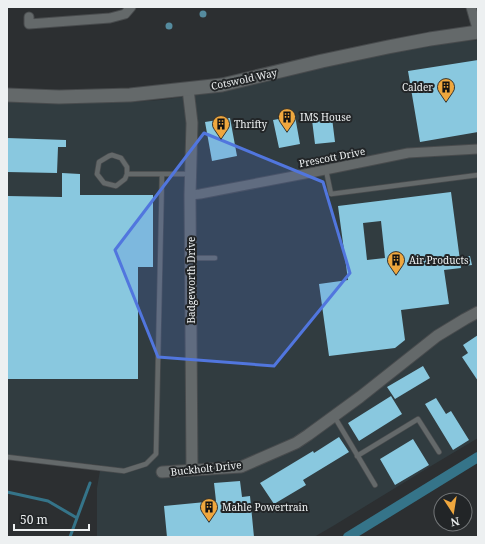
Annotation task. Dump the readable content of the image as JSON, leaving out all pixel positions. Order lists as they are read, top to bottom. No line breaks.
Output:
{"streets":{"main road":["Cotswold Way"],"street":["Prescott Drive","Badgeworth Drive","Buckholt Drive"]},"crossings":[["Cotswold Way","Badgeworth Drive"],["Prescott Drive","Badgeworth Drive"],["Badgeworth Drive","Buckholt Drive"]],"places":{"building":["Calder","IMS House","Thrifty","Air Products","Mahle Powertrain"]},"scale_bar":"50 m","north":"bottom"}
